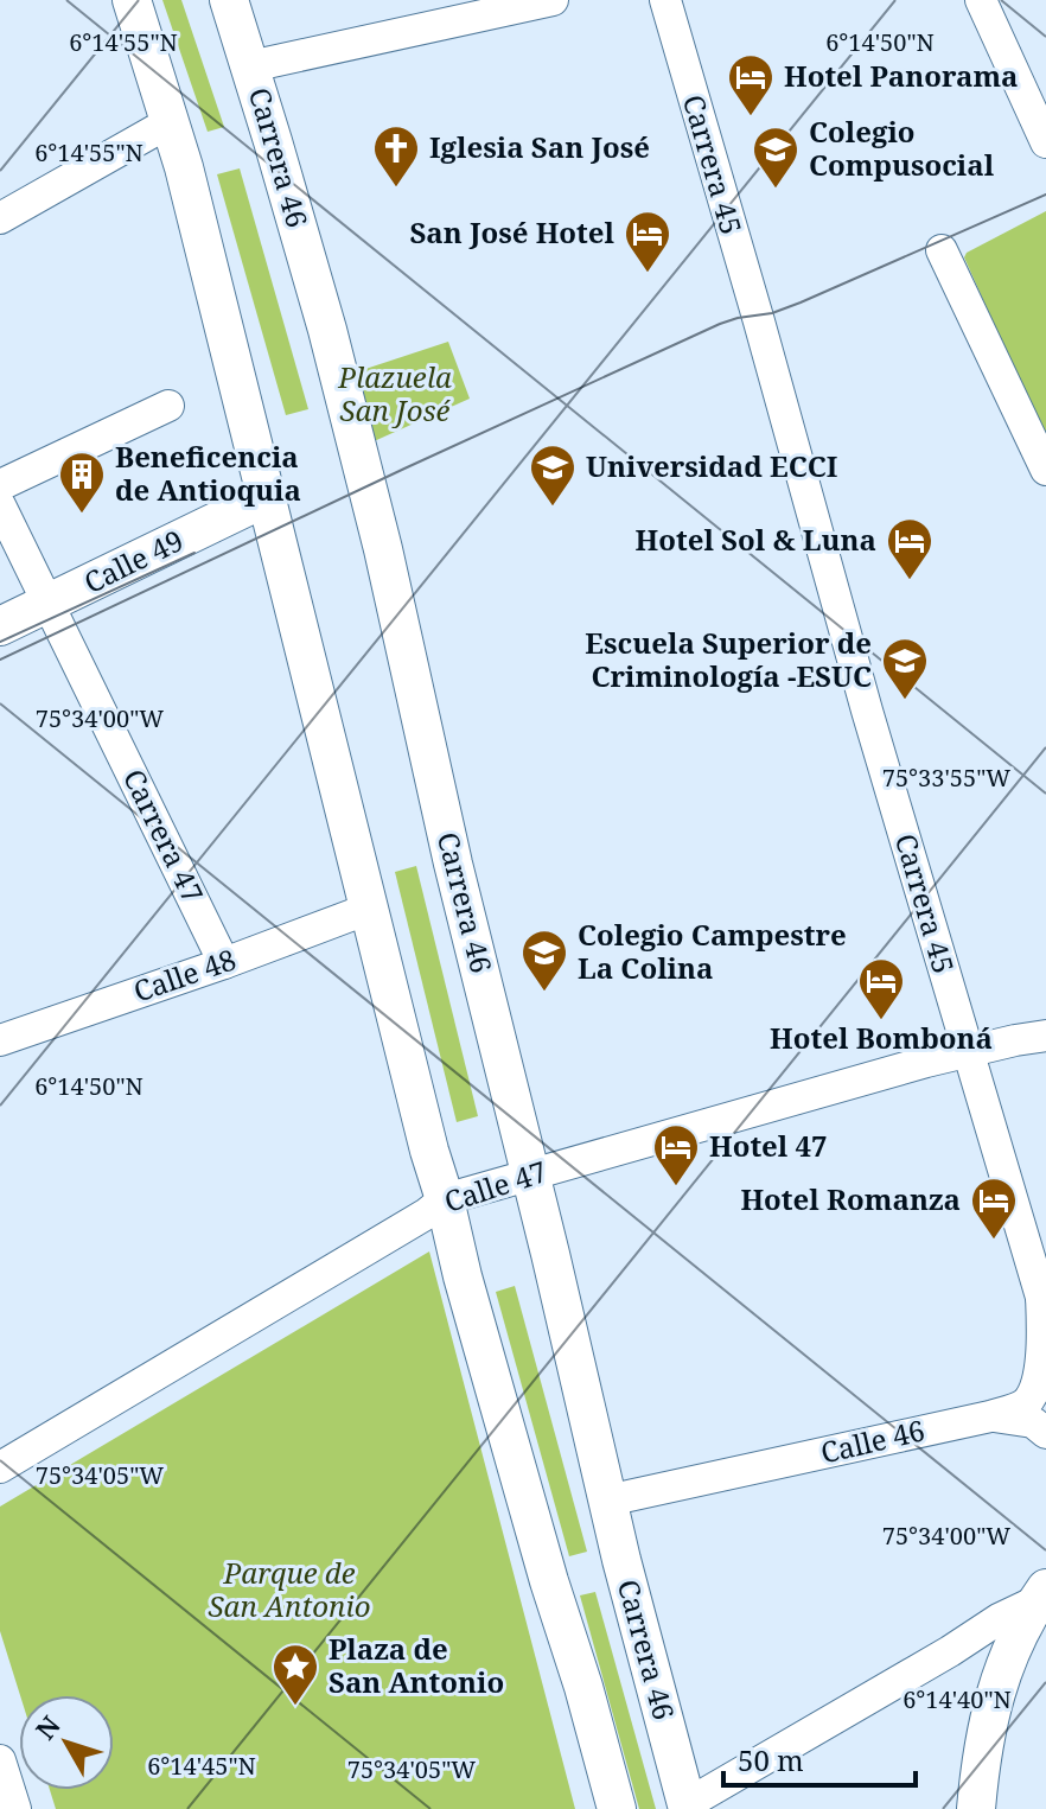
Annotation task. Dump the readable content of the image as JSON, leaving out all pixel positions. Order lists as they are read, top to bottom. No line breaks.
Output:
{"streets":{"main road":["Carrera 46","Calle 49"],"street":["Carrera 45","Carrera 47","Calle 48","Calle 47","Calle 46"]},"crossings":[["Carrera 46","Calle 47"],["Carrera 46","Calle 46"],["Carrera 45","Calle 47"],["Carrera 45","Calle 46"],["Calle 49","Carrera 47"],["Carrera 47","Calle 48"]],"parks":["Plazuela San José","Parque de San Antonio"],"places":{"hotel":["Hotel Panorama","San José Hotel","Hotel Sol & Luna","Hotel Bomboná","Hotel 47","Hotel Romanza"],"church":["Iglesia San José"],"school or university":["Colegio Compusocial","Universidad ECCI","Escuela Superior de Criminología -ESUC","Colegio Campestre La Colina"],"building":["Beneficencia de Antioquia"],"place":["Plaza de San Antonio"]},"scale_bar":"50 m","north":"top left","coordinates":["6°14'55\"N","6°14'50\"N","75°34'00\"W","75°33'55\"W","75°34'05\"W","6°14'40\"N","6°14'45\"N"]}
